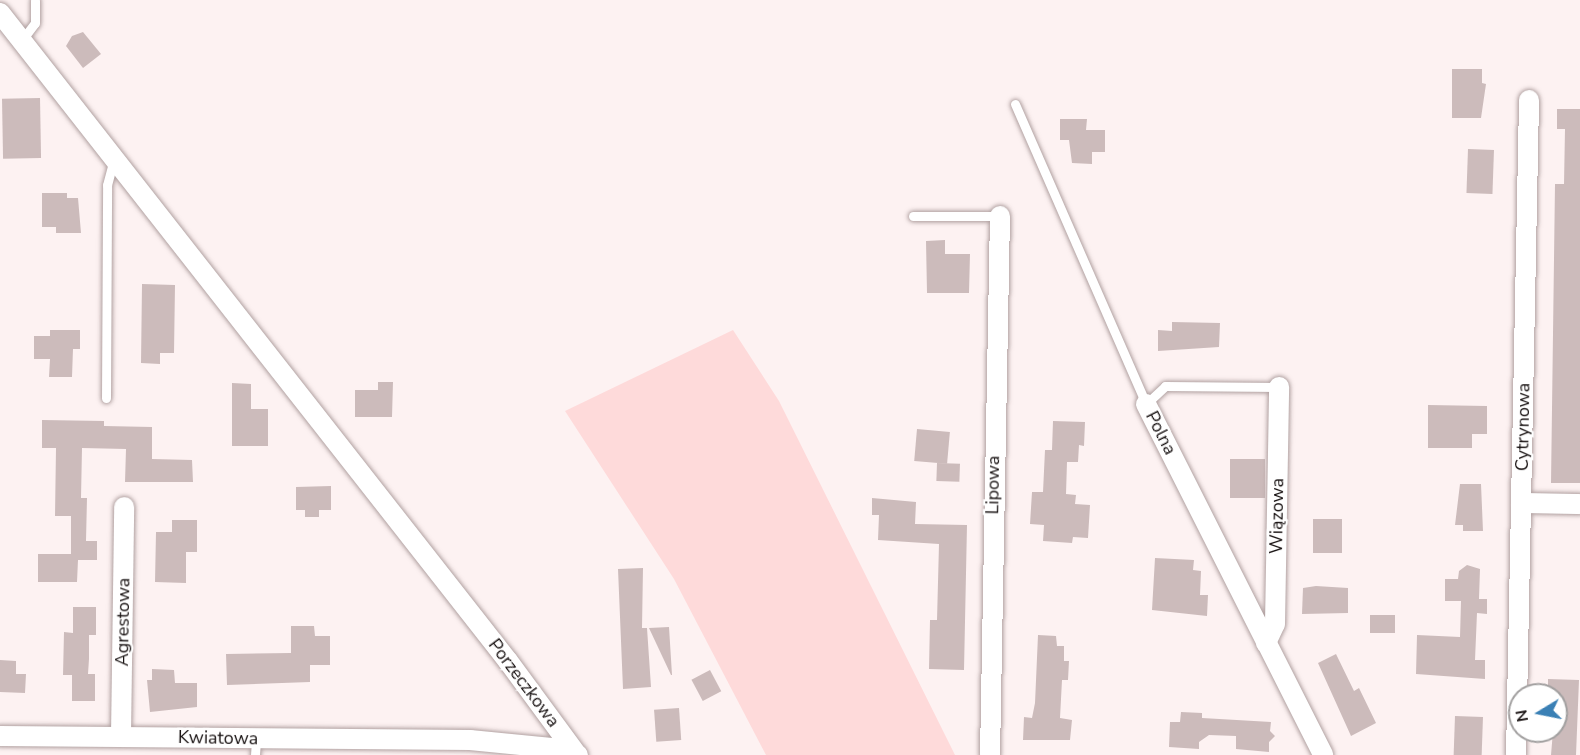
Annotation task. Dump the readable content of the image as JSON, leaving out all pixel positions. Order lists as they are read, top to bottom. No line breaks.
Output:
{"streets":{"street":["Cytrynowa","Polna","Lipowa","Wiązowa","Agrestowa","Porzeczkowa","Kwiatowa"]},"crossings":[["Polna","Wiązowa"],["Agrestowa","Kwiatowa"],["Porzeczkowa","Kwiatowa"]],"north":"left"}
